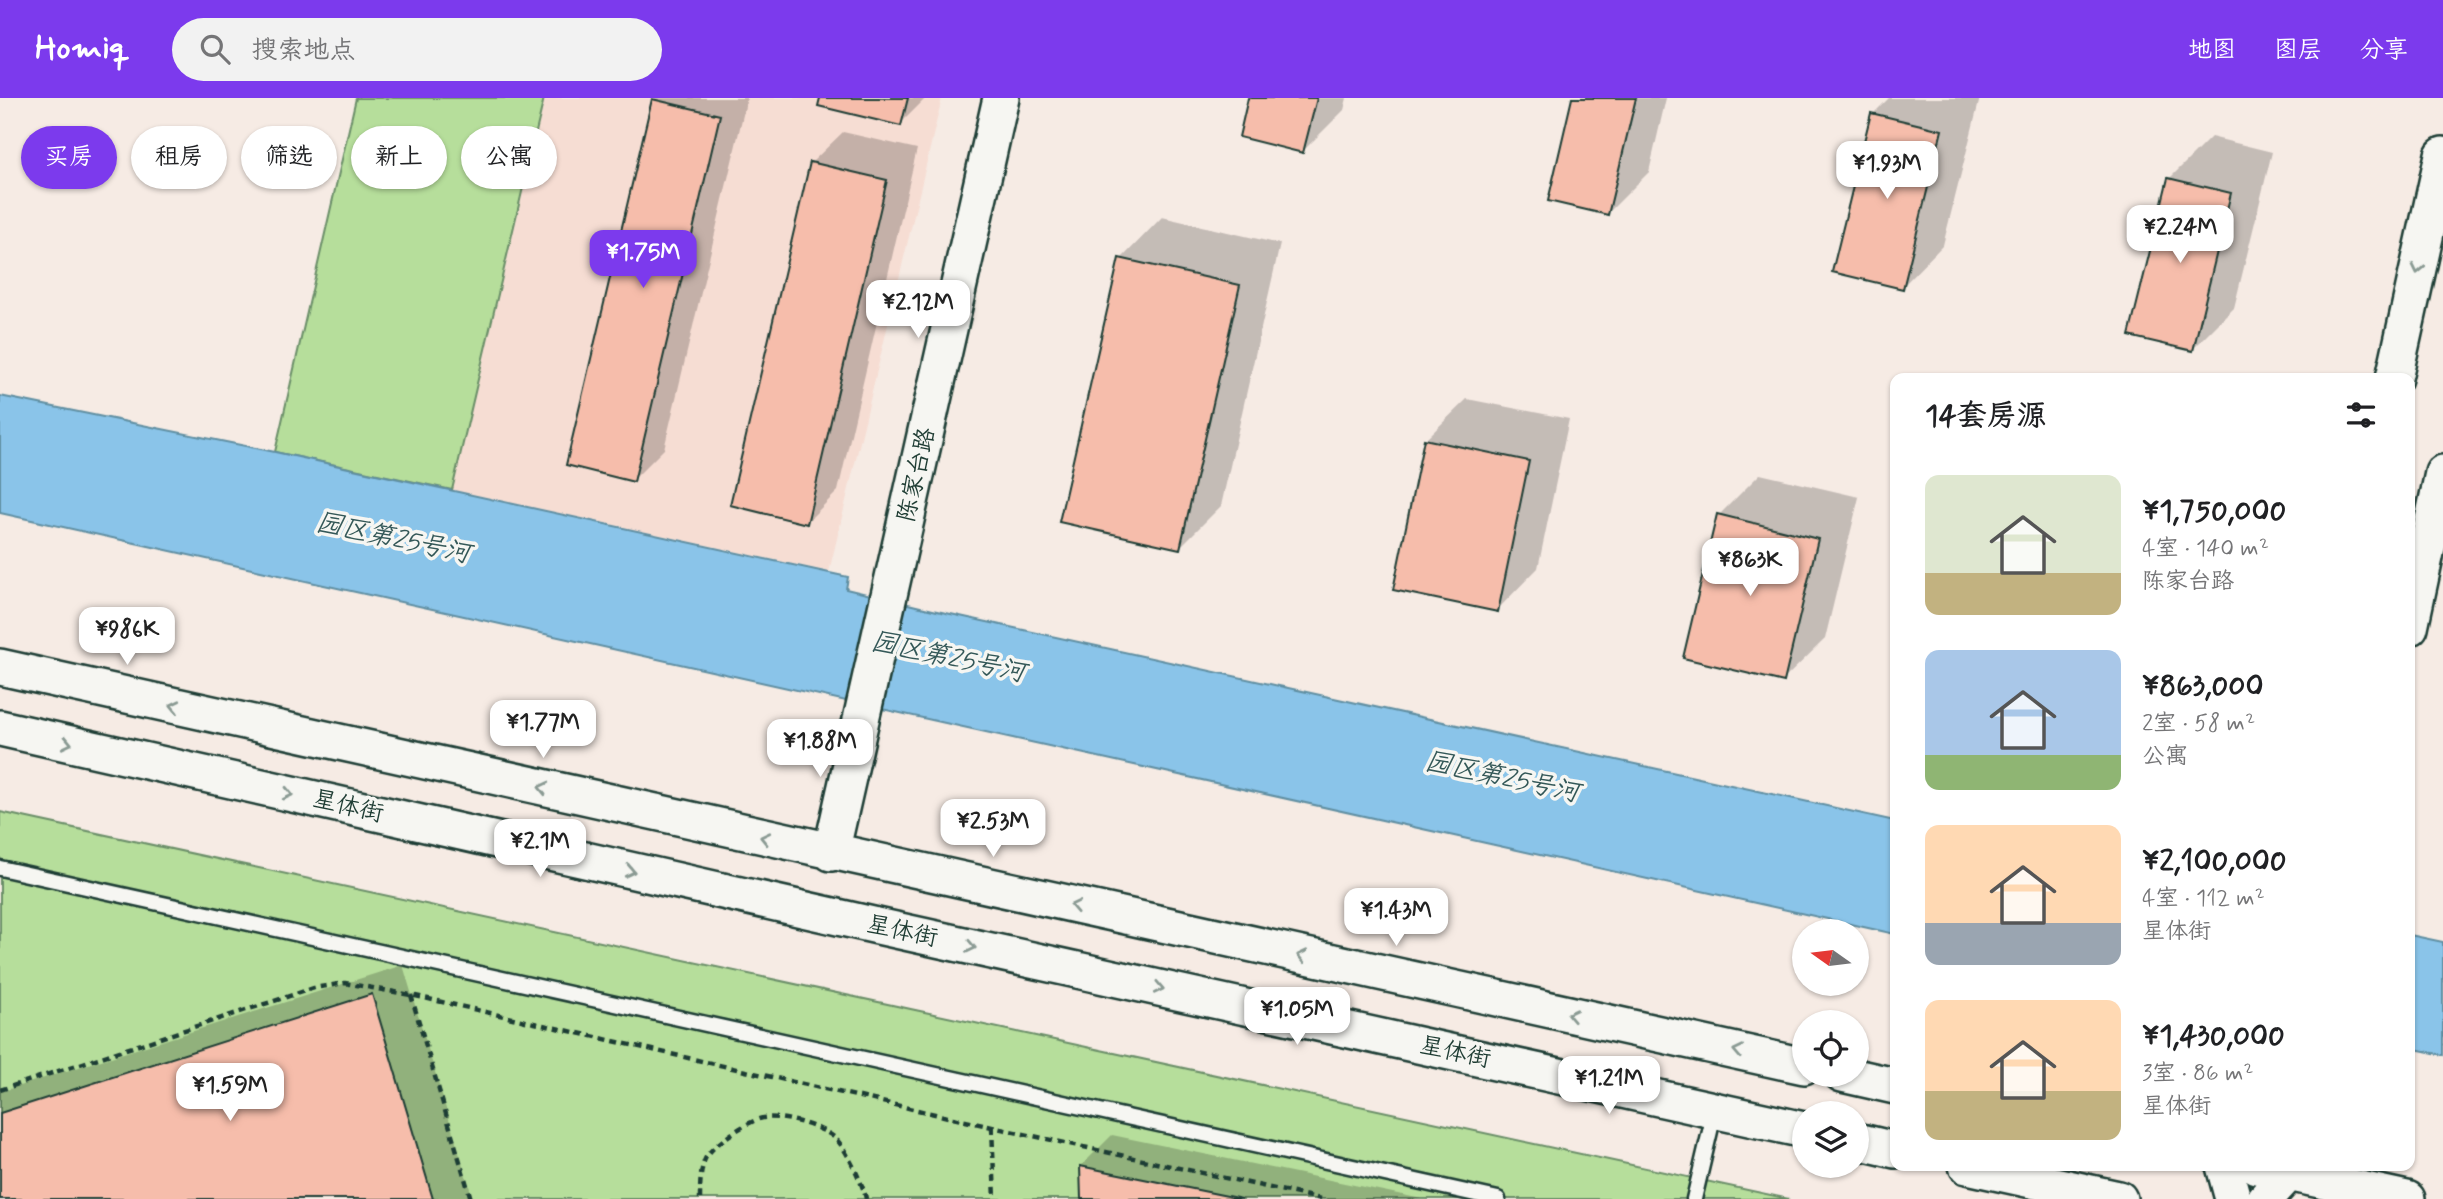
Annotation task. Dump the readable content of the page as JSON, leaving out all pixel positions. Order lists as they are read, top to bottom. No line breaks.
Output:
{"streets":{"street":["陈家台路","星体街"]},"water":["园区第25号河"],"north":"left","page":{"header":"Homiq","search":"搜索地点","nav":["地图","图层","分享"],"chip":["买房","租房","筛选","新上","公寓"],"price":["¥1.93M","¥2.24M","¥1.75M","¥2.12M","¥863K","¥986K","¥1.77M","¥1.88M","¥2.53M","¥2.1M","¥1.43M","¥1.05M","¥1.21M","¥1.59M"],"heading":"14套房源","list":[{"name":"¥1,750,000","note":"4室 · 140 m² · 陈家台路"},{"name":"¥863,000","note":"2室 · 58 m² · 公寓"},{"name":"¥2,100,000","note":"4室 · 112 m² · 星体街"},{"name":"¥1,430,000","note":"3室 · 86 m² · 星体街"}]}}
